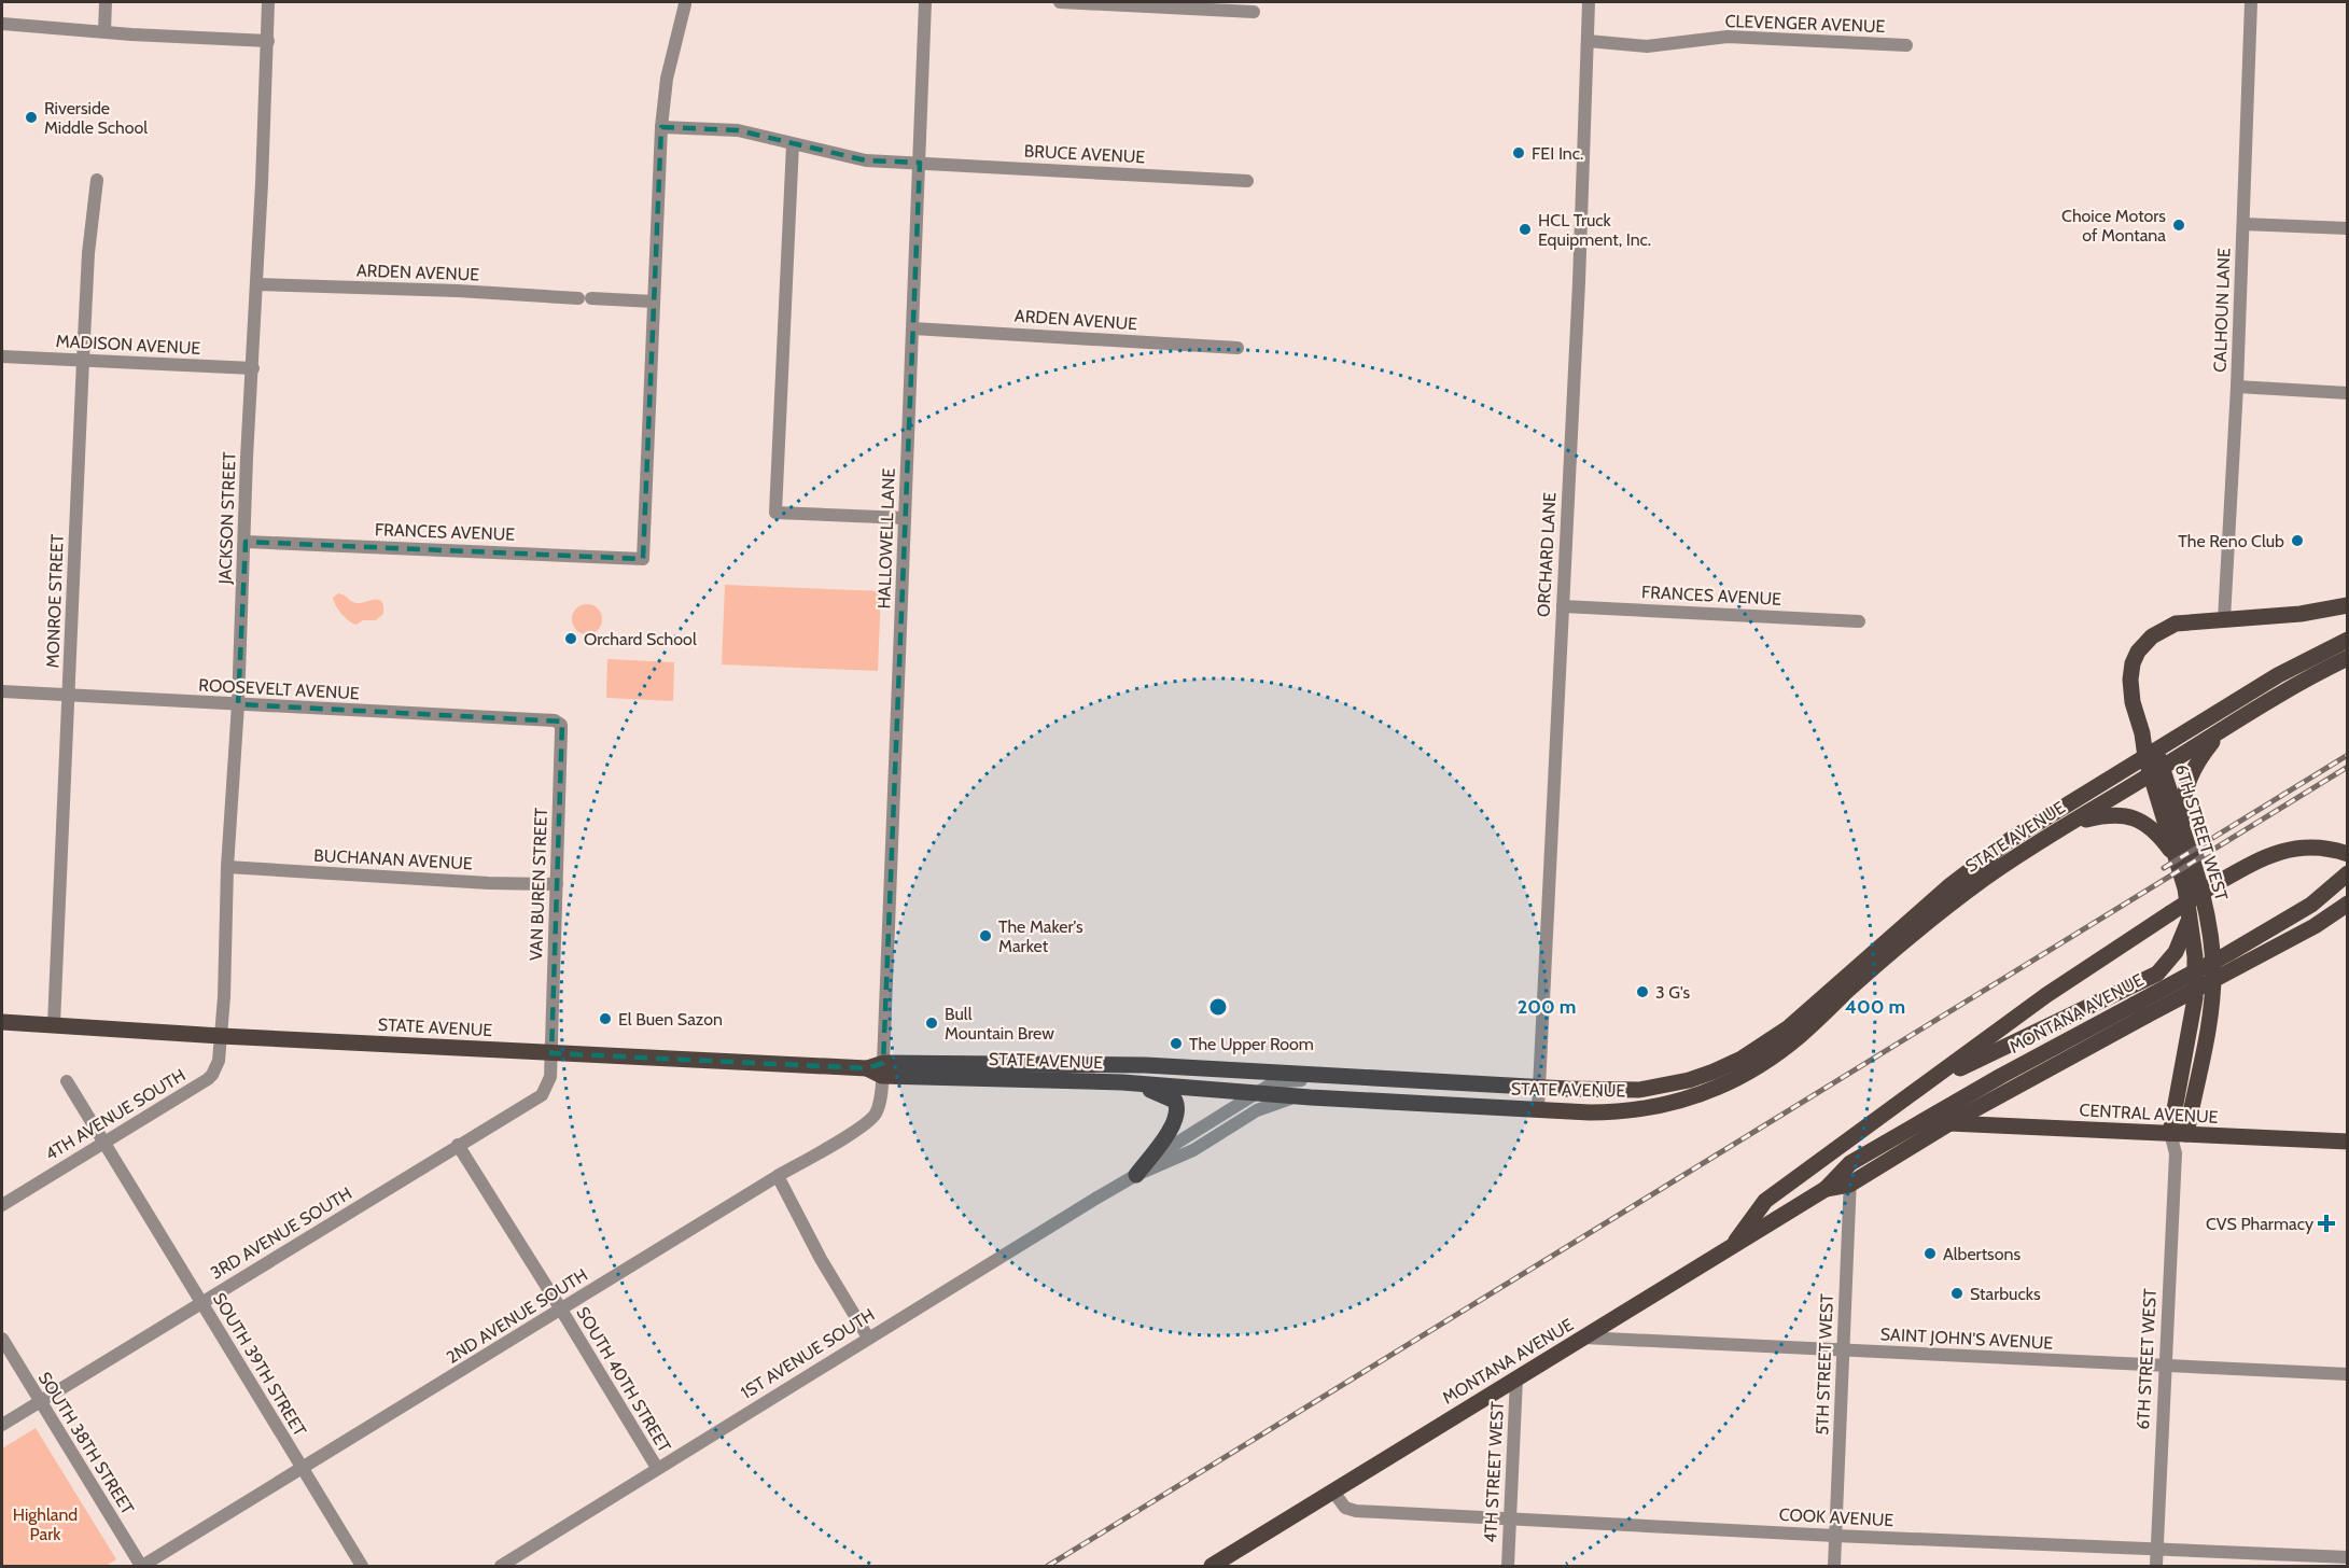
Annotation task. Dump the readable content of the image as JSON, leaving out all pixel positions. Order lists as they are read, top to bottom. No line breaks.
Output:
{"streets":{"main road":["6TH STREET WEST","STATE AVENUE","MONTANA AVENUE","CENTRAL AVENUE"],"street":["CLEVENGER AVENUE","BRUCE AVENUE","ARDEN AVENUE","CALHOUN LANE","MADISON AVENUE","JACKSON STREET","FRANCES AVENUE","HALLOWELL LANE","ORCHARD LANE","MONROE STREET","ROOSEVELT AVENUE","BUCHANAN AVENUE","VAN BUREN STREET","4TH AVENUE SOUTH","3RD AVENUE SOUTH","2ND AVENUE SOUTH","SAINT JOHN'S AVENUE","1ST AVENUE SOUTH","SOUTH 39TH STREET","5TH STREET WEST","SOUTH 40TH STREET","SOUTH 38TH STREET","4TH STREET WEST","COOK AVENUE"]},"crossings":[["CLEVENGER AVENUE","ORCHARD LANE"],["BRUCE AVENUE","HALLOWELL LANE"],["ARDEN AVENUE","JACKSON STREET"],["ARDEN AVENUE","FRANCES AVENUE"],["ARDEN AVENUE","HALLOWELL LANE"],["MADISON AVENUE","JACKSON STREET"],["MADISON AVENUE","MONROE STREET"],["JACKSON STREET","FRANCES AVENUE"],["JACKSON STREET","ROOSEVELT AVENUE"],["JACKSON STREET","STATE AVENUE"],["JACKSON STREET","BUCHANAN AVENUE"],["JACKSON STREET","4TH AVENUE SOUTH"],["FRANCES AVENUE","ORCHARD LANE"],["HALLOWELL LANE","STATE AVENUE"],["HALLOWELL LANE","2ND AVENUE SOUTH"],["ORCHARD LANE","STATE AVENUE"],["MONROE STREET","ROOSEVELT AVENUE"],["MONROE STREET","STATE AVENUE"],["ROOSEVELT AVENUE","VAN BUREN STREET"],["6TH STREET WEST","STATE AVENUE"],["6TH STREET WEST","CENTRAL AVENUE"],["6TH STREET WEST","SAINT JOHN'S AVENUE"],["6TH STREET WEST","COOK AVENUE"],["STATE AVENUE","VAN BUREN STREET"],["STATE AVENUE","4TH AVENUE SOUTH"],["STATE AVENUE","3RD AVENUE SOUTH"],["STATE AVENUE","2ND AVENUE SOUTH"],["STATE AVENUE","1ST AVENUE SOUTH"],["BUCHANAN AVENUE","VAN BUREN STREET"],["VAN BUREN STREET","3RD AVENUE SOUTH"],["MONTANA AVENUE","CENTRAL AVENUE"],["MONTANA AVENUE","SAINT JOHN'S AVENUE"],["MONTANA AVENUE","5TH STREET WEST"],["MONTANA AVENUE","4TH STREET WEST"],["MONTANA AVENUE","COOK AVENUE"],["4TH AVENUE SOUTH","SOUTH 39TH STREET"],["3RD AVENUE SOUTH","SOUTH 39TH STREET"],["3RD AVENUE SOUTH","SOUTH 40TH STREET"],["3RD AVENUE SOUTH","SOUTH 38TH STREET"],["2ND AVENUE SOUTH","SOUTH 39TH STREET"],["2ND AVENUE SOUTH","SOUTH 40TH STREET"],["2ND AVENUE SOUTH","SOUTH 38TH STREET"],["SAINT JOHN'S AVENUE","5TH STREET WEST"],["1ST AVENUE SOUTH","SOUTH 40TH STREET"],["5TH STREET WEST","COOK AVENUE"],["4TH STREET WEST","COOK AVENUE"]],"parks":["Highland Park"],"places":{"other":["Riverside Middle School","FEI Inc.","Choice Motors of Montana","HCL Truck Equipment, Inc.","The Reno Club","Orchard School","The Maker's Market","3 G's","El Buen Sazon","Bull Mountain Brew","The Upper Room","Albertsons","Starbucks"],"health":["CVS Pharmacy"]},"rings":["200 m","400 m"]}
